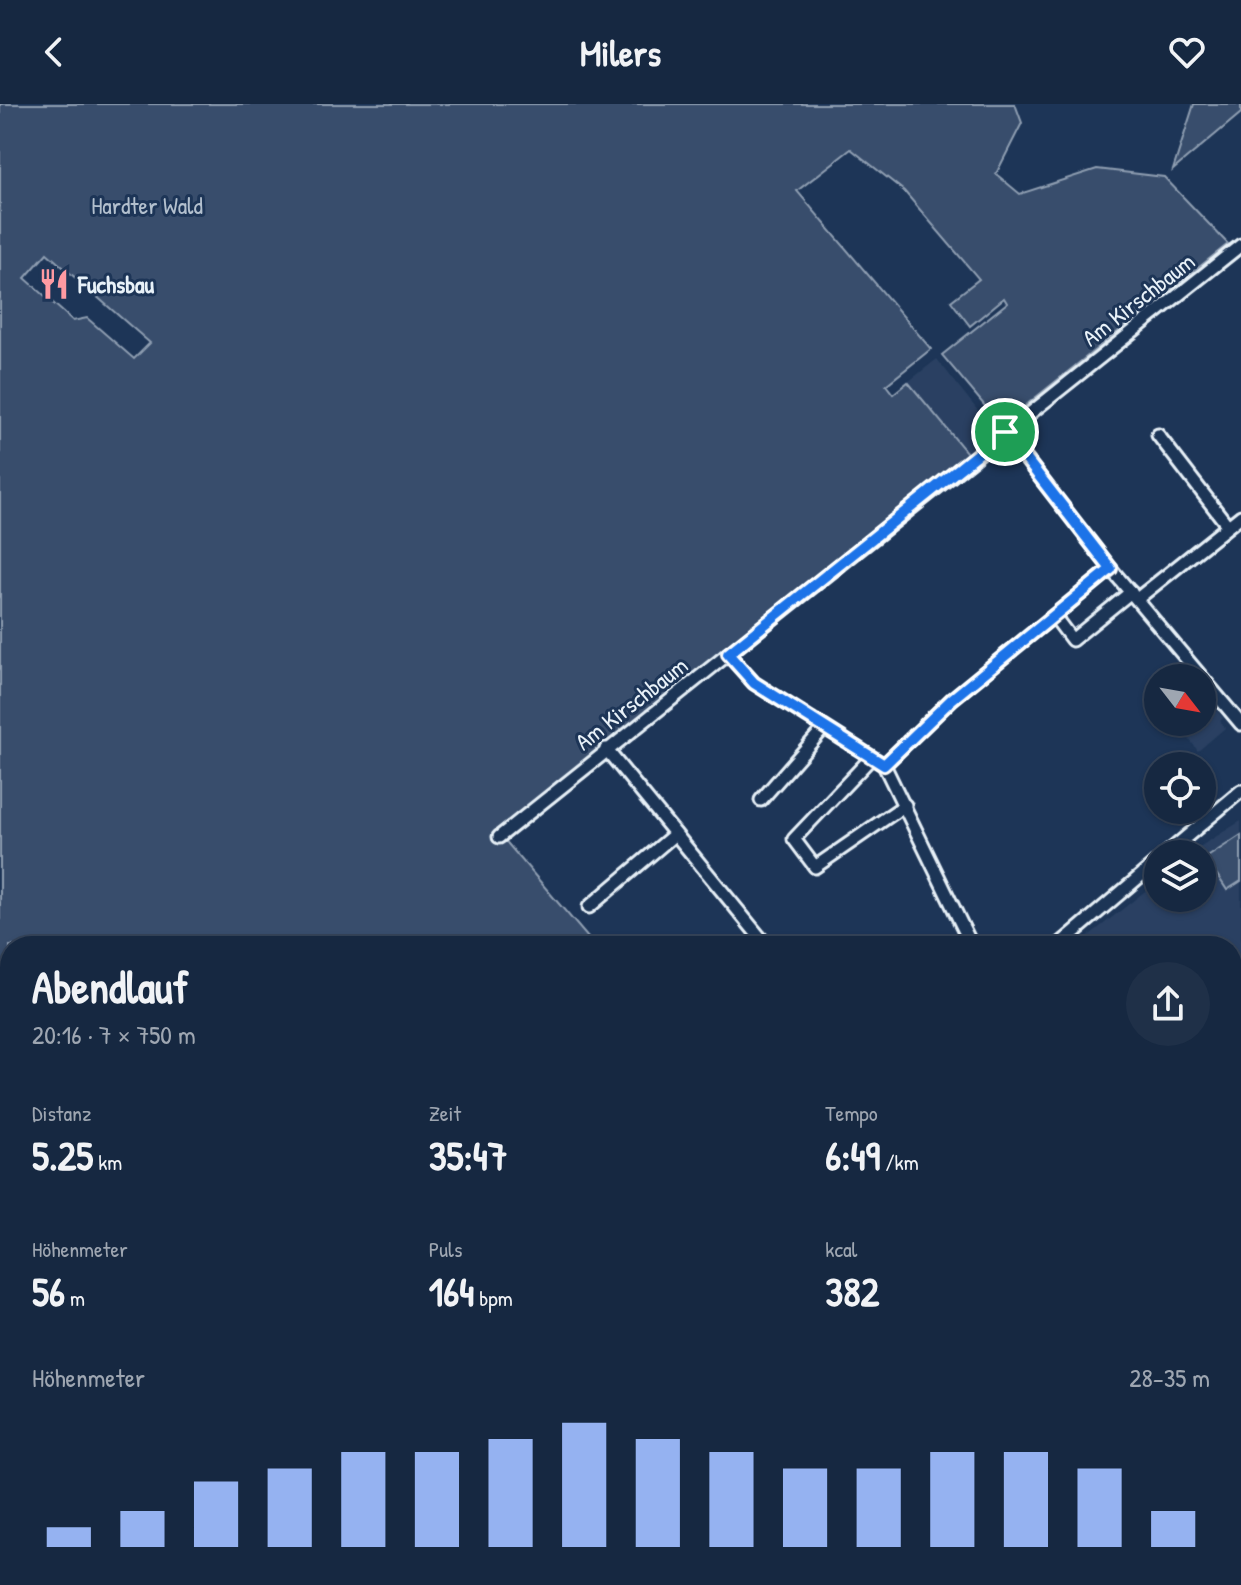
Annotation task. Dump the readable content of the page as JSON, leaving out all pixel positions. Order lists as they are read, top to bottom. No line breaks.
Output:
{"streets":{"street":["Am Kirschbaum"]},"parks":["Hardter Wald"],"places":{"restaurant":["Fuchsbau"]},"north":"bottom right","page":{"header":"Milers","heading":["Abendlauf","20:16 · 7 × 750 m"],"stats":[["Distanz","5.25 km"],["Zeit","35:47"],["Tempo","6:49 /km"],["Höhenmeter","56 m"],["Puls","164 bpm"],["kcal","382"]],"chart":["Höhenmeter","28–35 m"]}}
